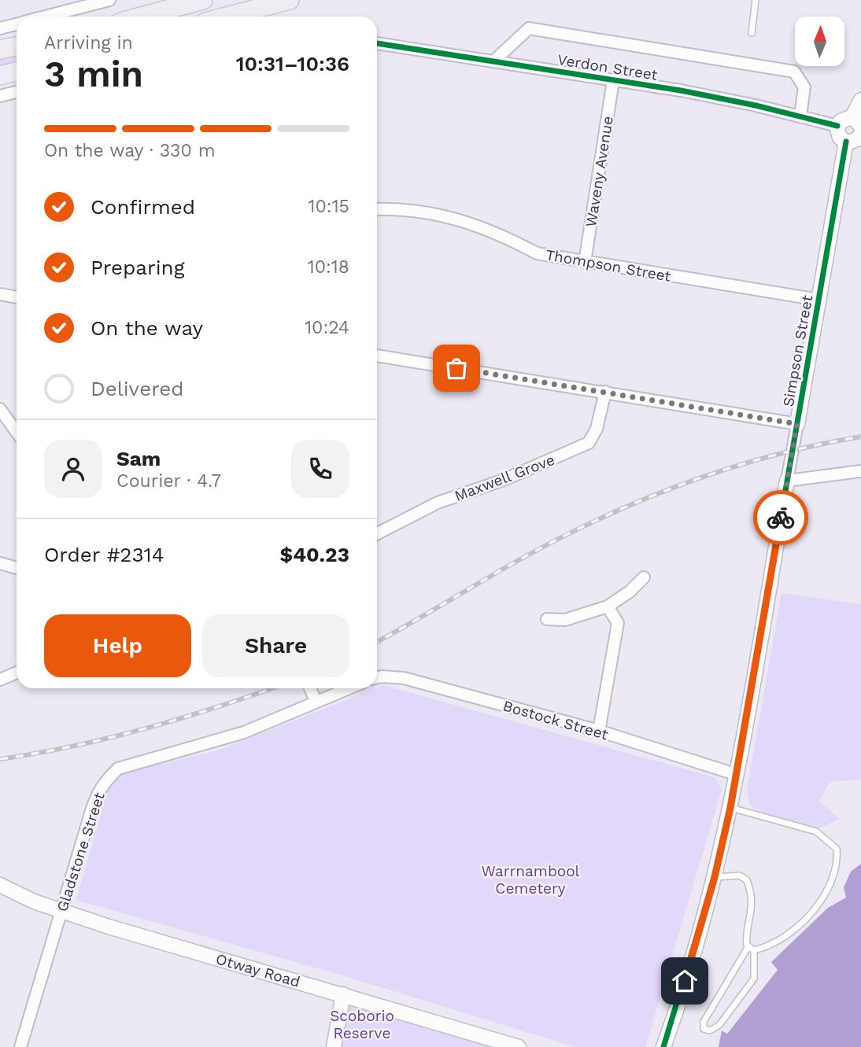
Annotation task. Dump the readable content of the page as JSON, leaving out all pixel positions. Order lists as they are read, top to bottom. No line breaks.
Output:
{"streets":{"street":["Verdon Street","Waveny Avenue","Thompson Street","Simpson Street","Maxwell Grove","Bostock Street","Gladstone Street","Otway Road"]},"crossings":[["Verdon Street","Waveny Avenue"],["Waveny Avenue","Thompson Street"],["Thompson Street","Simpson Street"],["Simpson Street","Bostock Street"],["Gladstone Street","Otway Road"]],"parks":["Warrnambool Cemetery","Scoborio Reserve"],"north":"top","page":{"heading":["3 min","Arriving in","10:31–10:36"],"panel":["Sam","Courier · 4.7","Order #2314","$40.23"],"bar":"On the way · 330 m","list":[["Confirmed","10:15"],["Preparing","10:18"],["On the way","10:24"],"Delivered"],"buttons":["Help","Share"]}}
